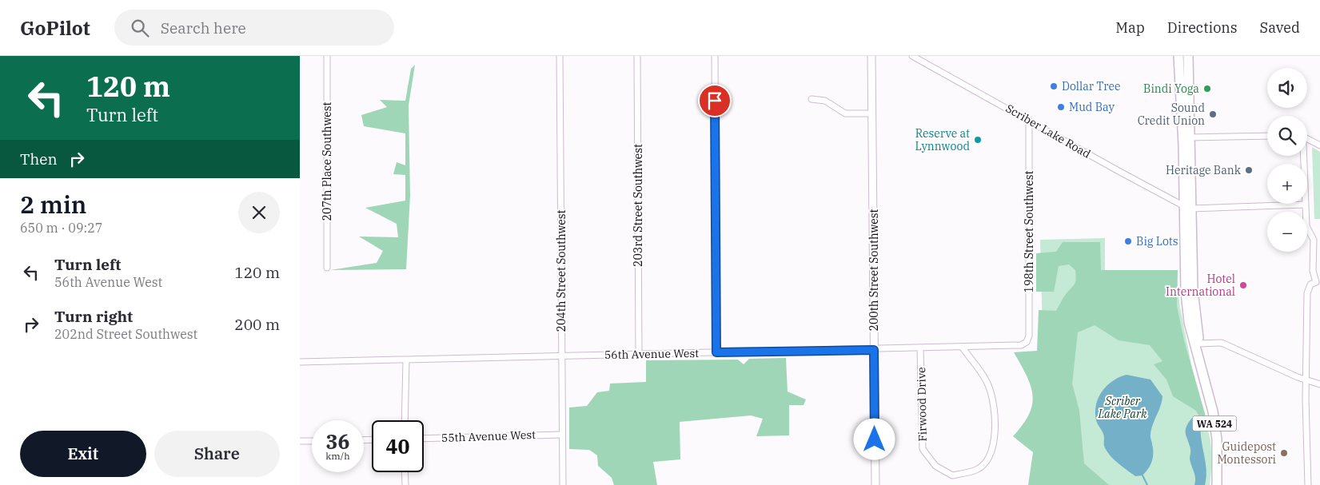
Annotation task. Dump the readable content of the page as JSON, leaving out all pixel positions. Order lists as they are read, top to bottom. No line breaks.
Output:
{"streets":{"main road":["WA 524"],"street":["Scriber Lake Road","207th Place Southwest","203rd Street Southwest","198th Street Southwest","200th Street Southwest","204th Street Southwest","56th Avenue West","Firwood Drive","55th Avenue West"]},"crossings":[["Scriber Lake Road","198th Street Southwest"],["Scriber Lake Road","WA 524"],["203rd Street Southwest","56th Avenue West"],["198th Street Southwest","56th Avenue West"],["200th Street Southwest","56th Avenue West"],["204th Street Southwest","56th Avenue West"],["204th Street Southwest","55th Avenue West"],["56th Avenue West","Firwood Drive"]],"parks":["Scriber Lake Park"],"places":["Dollar Tree","Bindi Yoga","Mud Bay","Sound Credit Union","Reserve at Lynnwood","Heritage Bank","Big Lots","Hotel International","Guidepost Montessori"],"page":{"header":"GoPilot","search":"Search here","nav":["Map","Directions","Saved"],"turn":["120 m","Turn left"],"map_buttons":["+","−"],"then":"Then","heading":["2 min","650 m · 09:27"],"list":[{"name":"Turn left","note":"56th Avenue West","value":"120 m"},{"name":"Turn right","note":"202nd Street Southwest","value":"200 m"}],"speed":"36 km/h","limit":"40","buttons":["Exit","Share"]}}
